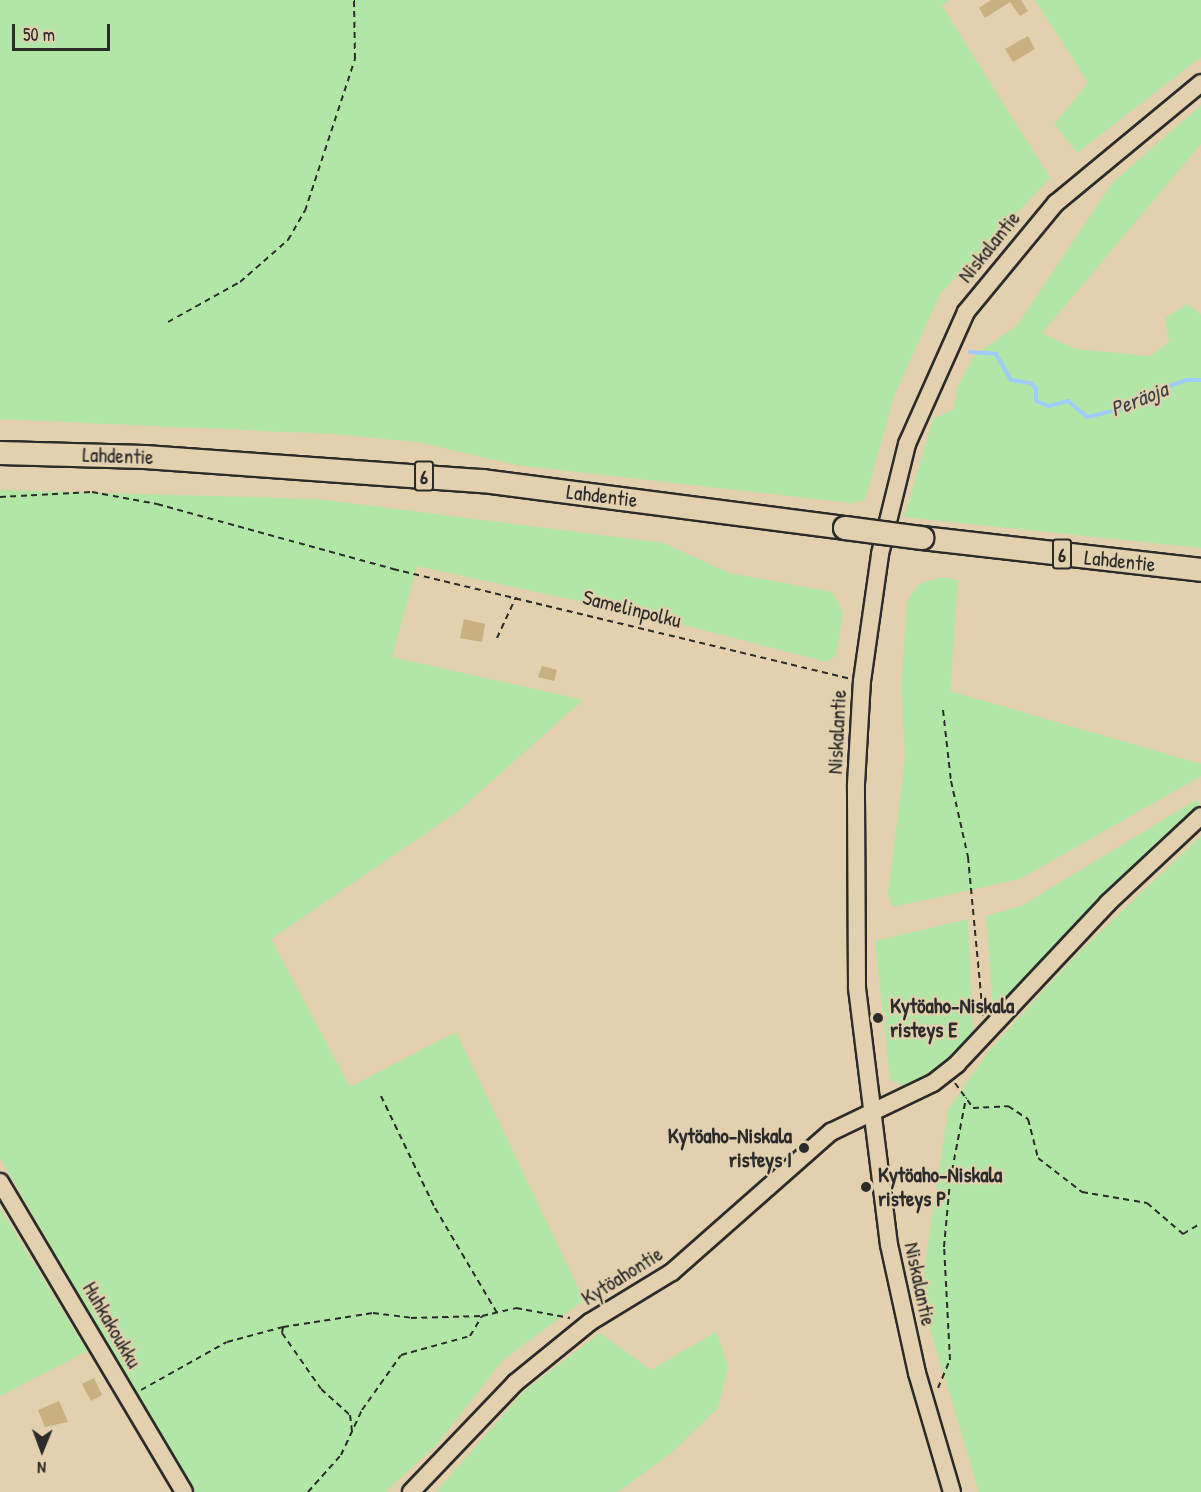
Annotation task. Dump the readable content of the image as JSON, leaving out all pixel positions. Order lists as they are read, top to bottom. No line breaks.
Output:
{"streets":{"highway":["Lahdentie","6"],"street":["Niskalantie","Kytöahontie","Huhkakoukku"],"path":["Samelinpolku"]},"crossings":[["Niskalantie","Samelinpolku"],["Niskalantie","Kytöahontie"]],"water":["Peräoja"],"places":["Kytöaho-Niskala risteys E","Kytöaho-Niskala risteys I","Kytöaho-Niskala risteys P"],"scale_bar":"50 m","north":"bottom"}
